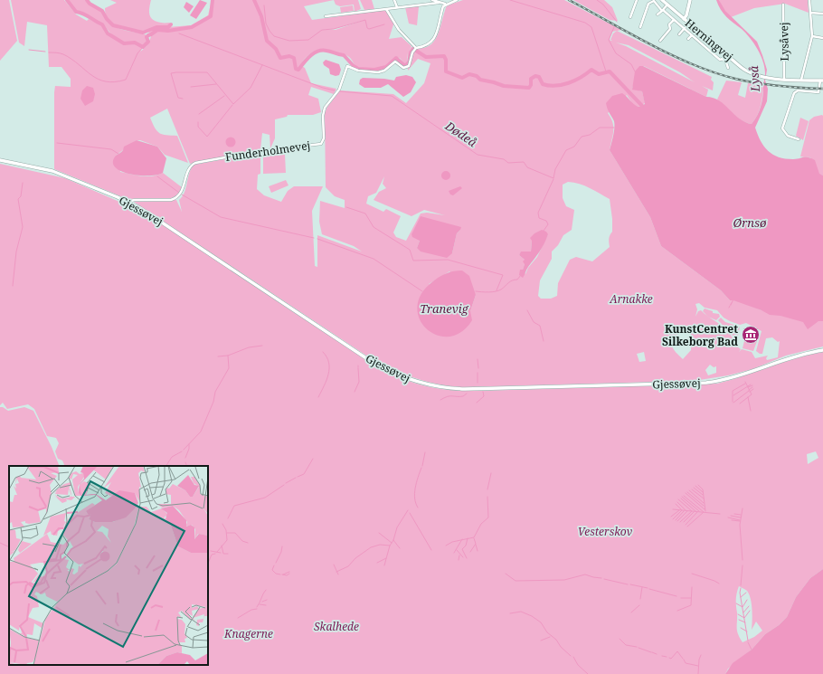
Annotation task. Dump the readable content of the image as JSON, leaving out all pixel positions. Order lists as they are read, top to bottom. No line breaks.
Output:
{"streets":{"street":["Herningvej","Lysåvej","Funderholmevej","Gjessøvej"]},"crossings":[["Herningvej","Lysåvej"],["Funderholmevej","Gjessøvej"]],"water":["Lyså","Dødeå","Ørnsø","Tranevig"],"parks":["Arnakke","Vesterskov","Skalhede","Knagerne"],"places":{"museum":["KunstCentret Silkeborg Bad"]}}
